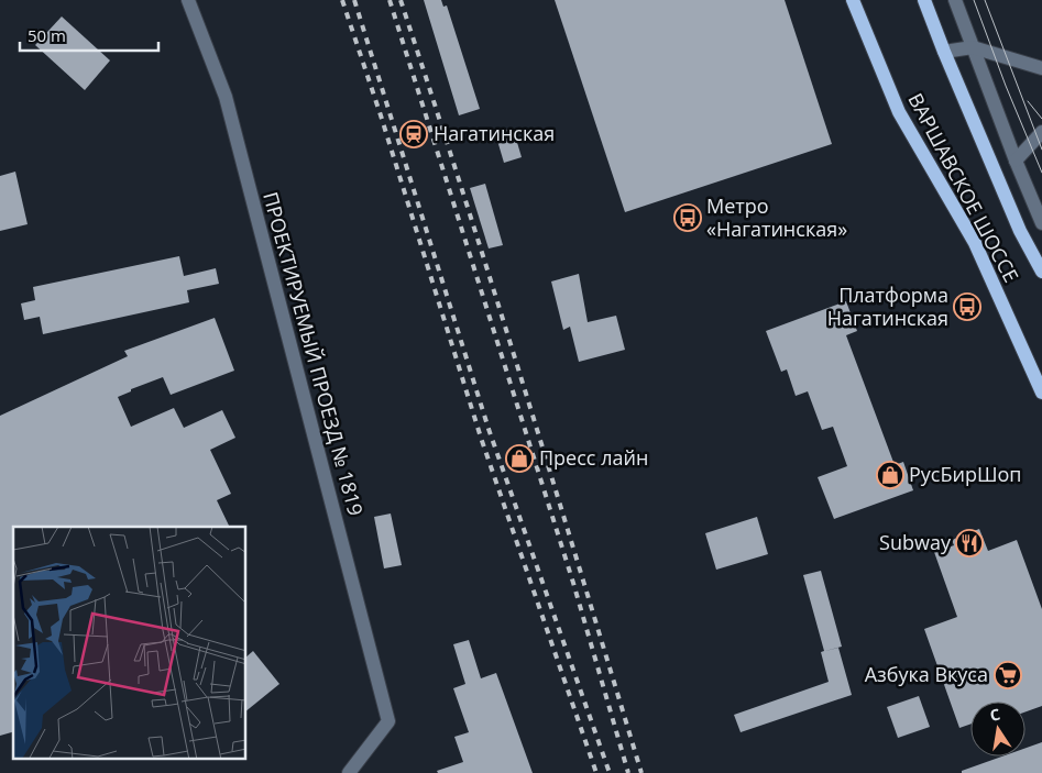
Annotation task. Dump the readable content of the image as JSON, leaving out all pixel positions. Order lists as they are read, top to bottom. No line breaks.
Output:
{"streets":{"main road":["ВАРШАВСКОЕ ШОССЕ"],"street":["ПРОЕКТИРУЕМЫЙ ПРОЕЗД № 1819"]},"places":{"station":["Нагатинская"],"bus stop":["Метро «Нагатинская»","Платформа Нагатинская"],"shop":["Пресс лайн","РусБирШоп"],"restaurant":["Subway"],"supermarket":["Азбука Вкуса"]},"scale_bar":"50 m","north":"top"}
